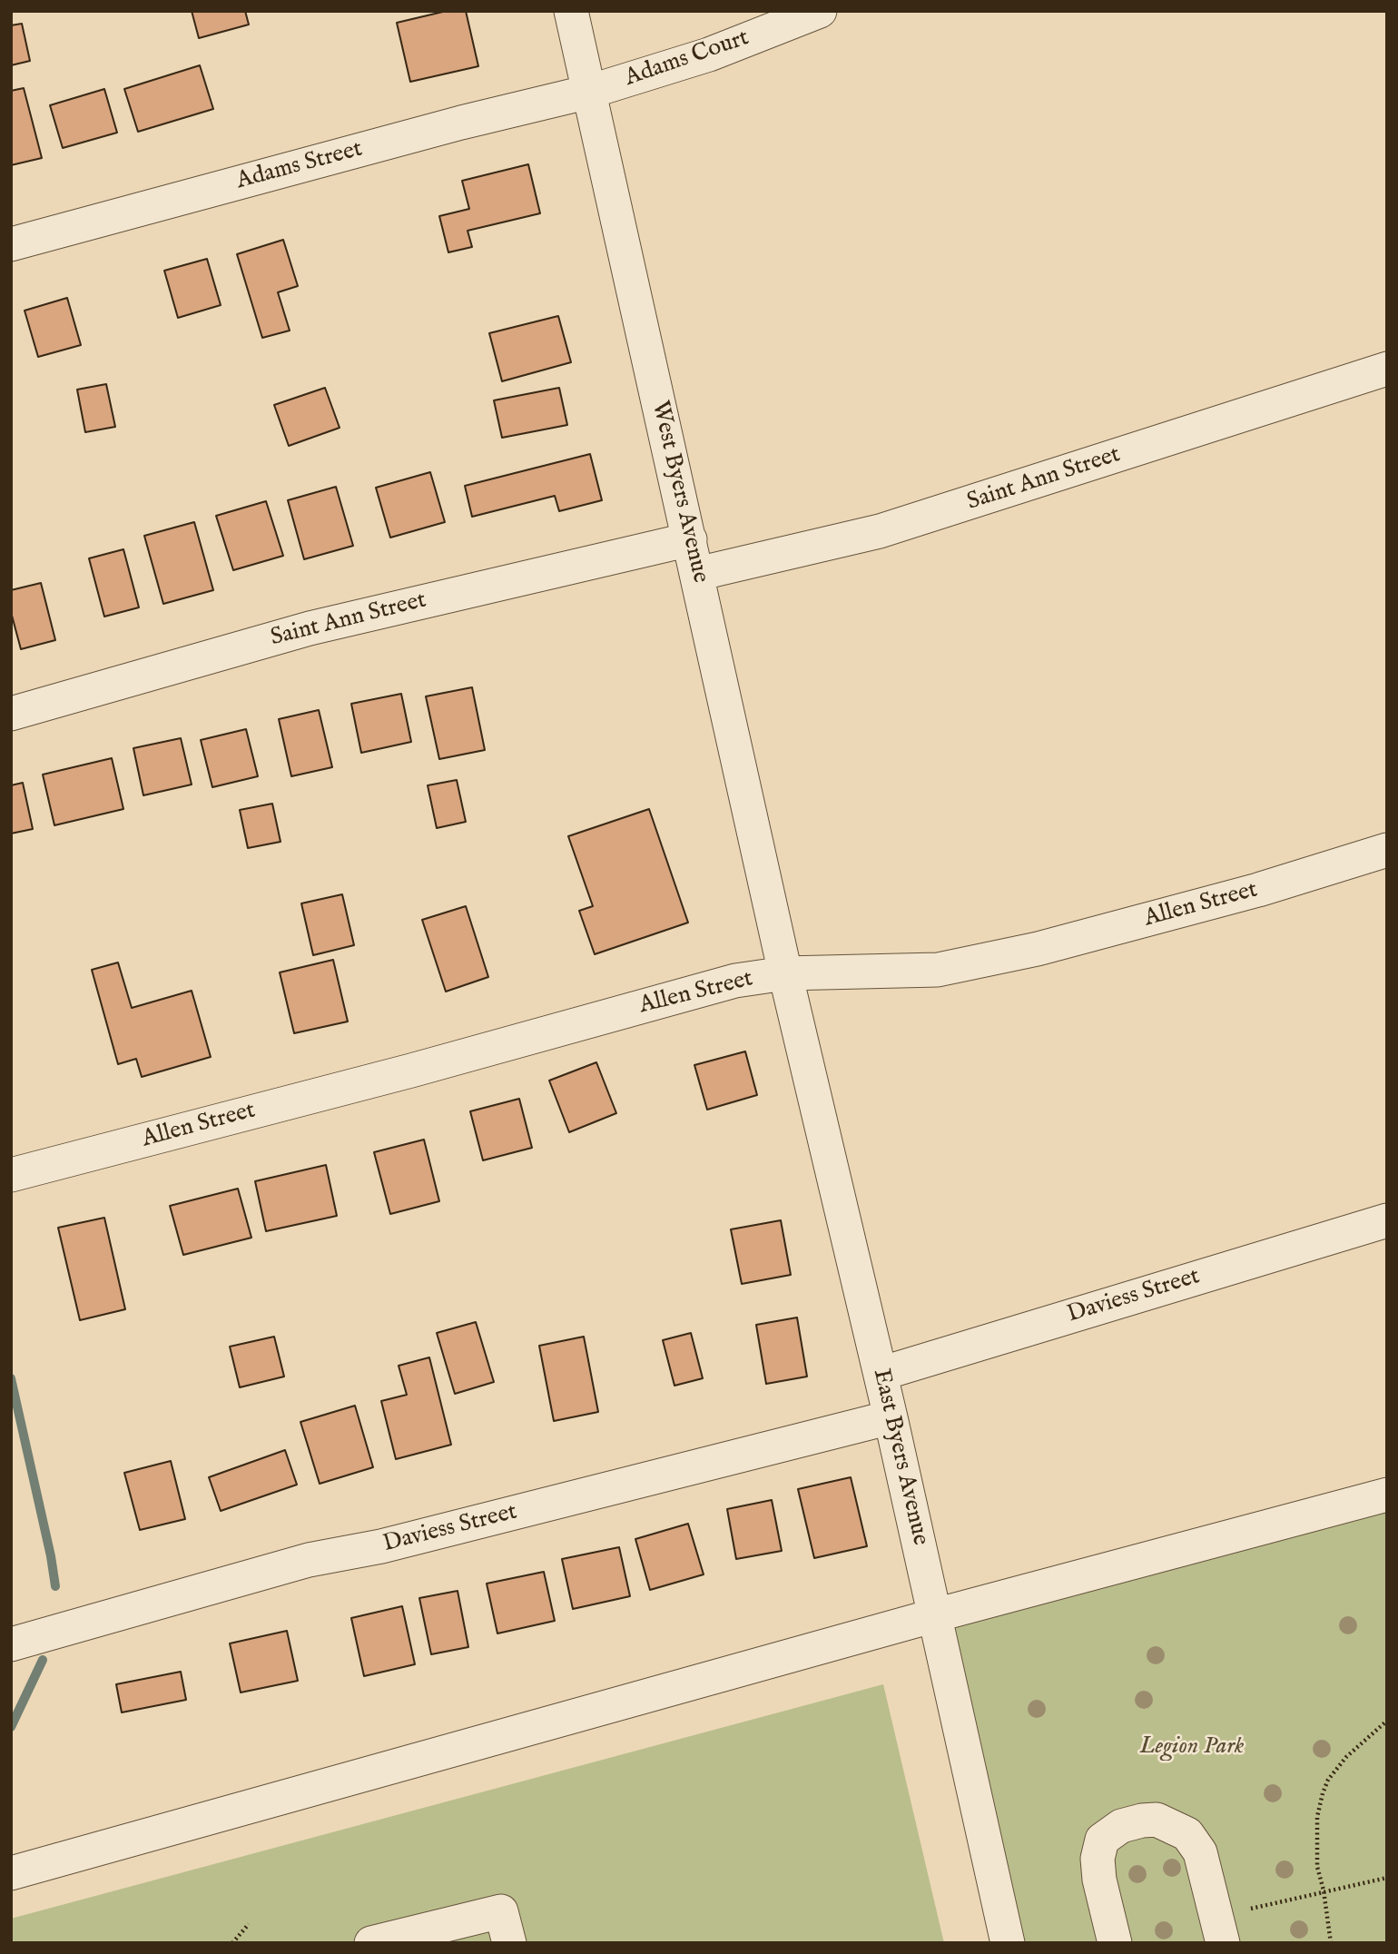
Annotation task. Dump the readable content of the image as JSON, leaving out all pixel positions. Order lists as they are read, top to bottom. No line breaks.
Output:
{"streets":{"street":["Adams Court","Adams Street","Saint Ann Street","West Byers Avenue","Allen Street","Daviess Street","East Byers Avenue"]},"crossings":[["Adams Court","Adams Street"],["Adams Court","West Byers Avenue"],["Adams Street","West Byers Avenue"],["Saint Ann Street","West Byers Avenue"],["West Byers Avenue","Allen Street"],["West Byers Avenue","East Byers Avenue"],["Allen Street","East Byers Avenue"],["Daviess Street","East Byers Avenue"]],"parks":["Legion Park"]}
